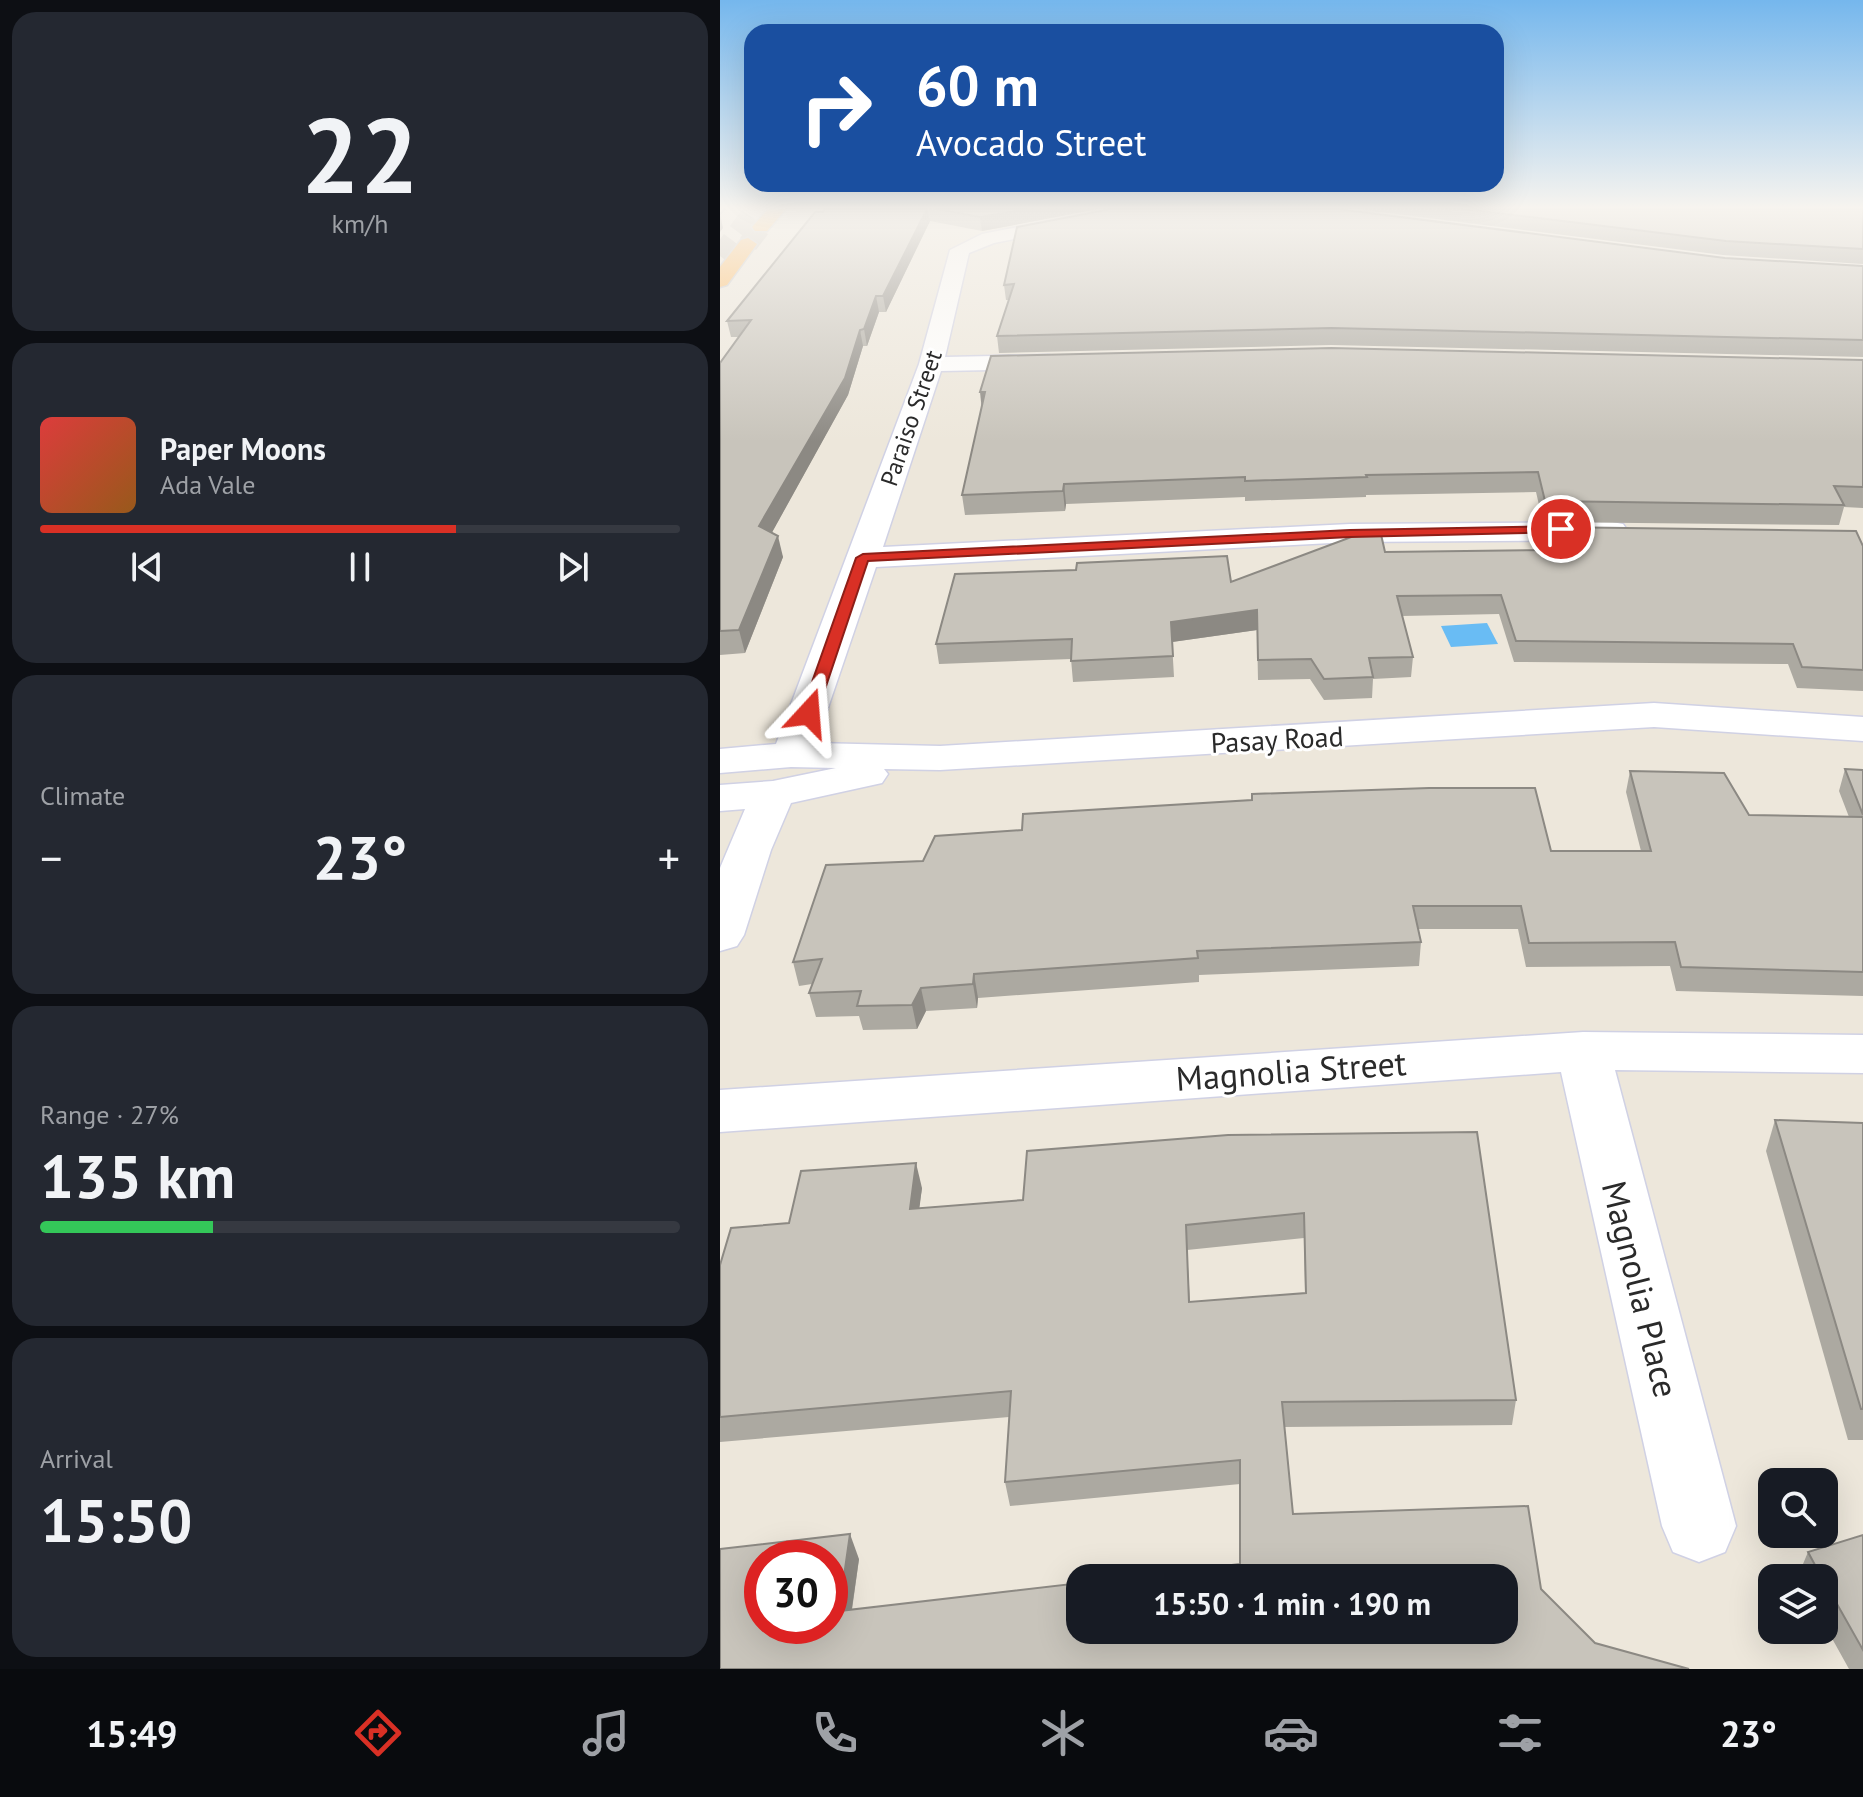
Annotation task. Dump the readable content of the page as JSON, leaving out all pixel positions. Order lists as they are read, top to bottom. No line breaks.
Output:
{"streets":{"street":["Paraiso Street","Pasay Road","Magnolia Street","Magnolia Place"]},"crossings":[["Paraiso Street","Pasay Road"],["Magnolia Street","Magnolia Place"]],"page":{"tile":[["22","km/h"],"Climate",["Range · 27%","135 km"],["Arrival","15:50"]],"turn":["60 m","Avocado Street"],"song":["Paper Moons","Ada Vale"],"heat":["−","23°","+"],"limit":"30","trip":"15:50 · 1 min · 190 m","tabs":["15:49","23°"]}}
